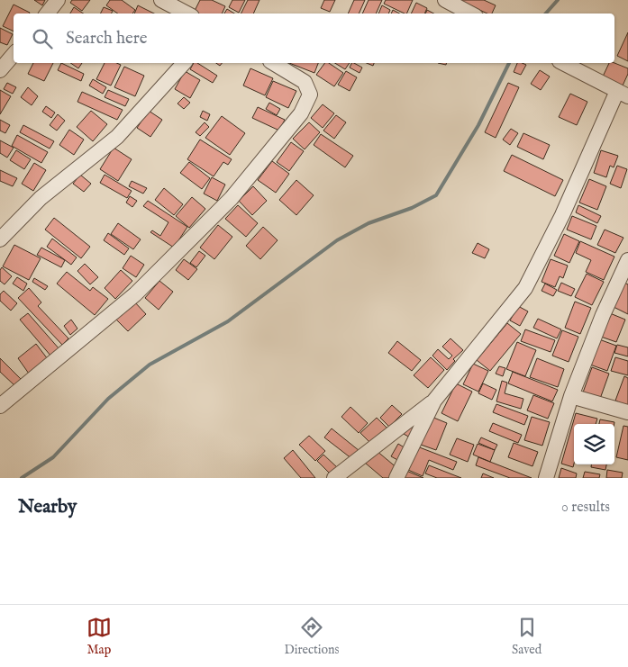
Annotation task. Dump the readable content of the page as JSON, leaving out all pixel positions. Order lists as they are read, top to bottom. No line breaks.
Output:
{"page":{"search":"Search here","heading":["Nearby","0 results"],"nav":["Map","Directions","Saved"]}}
